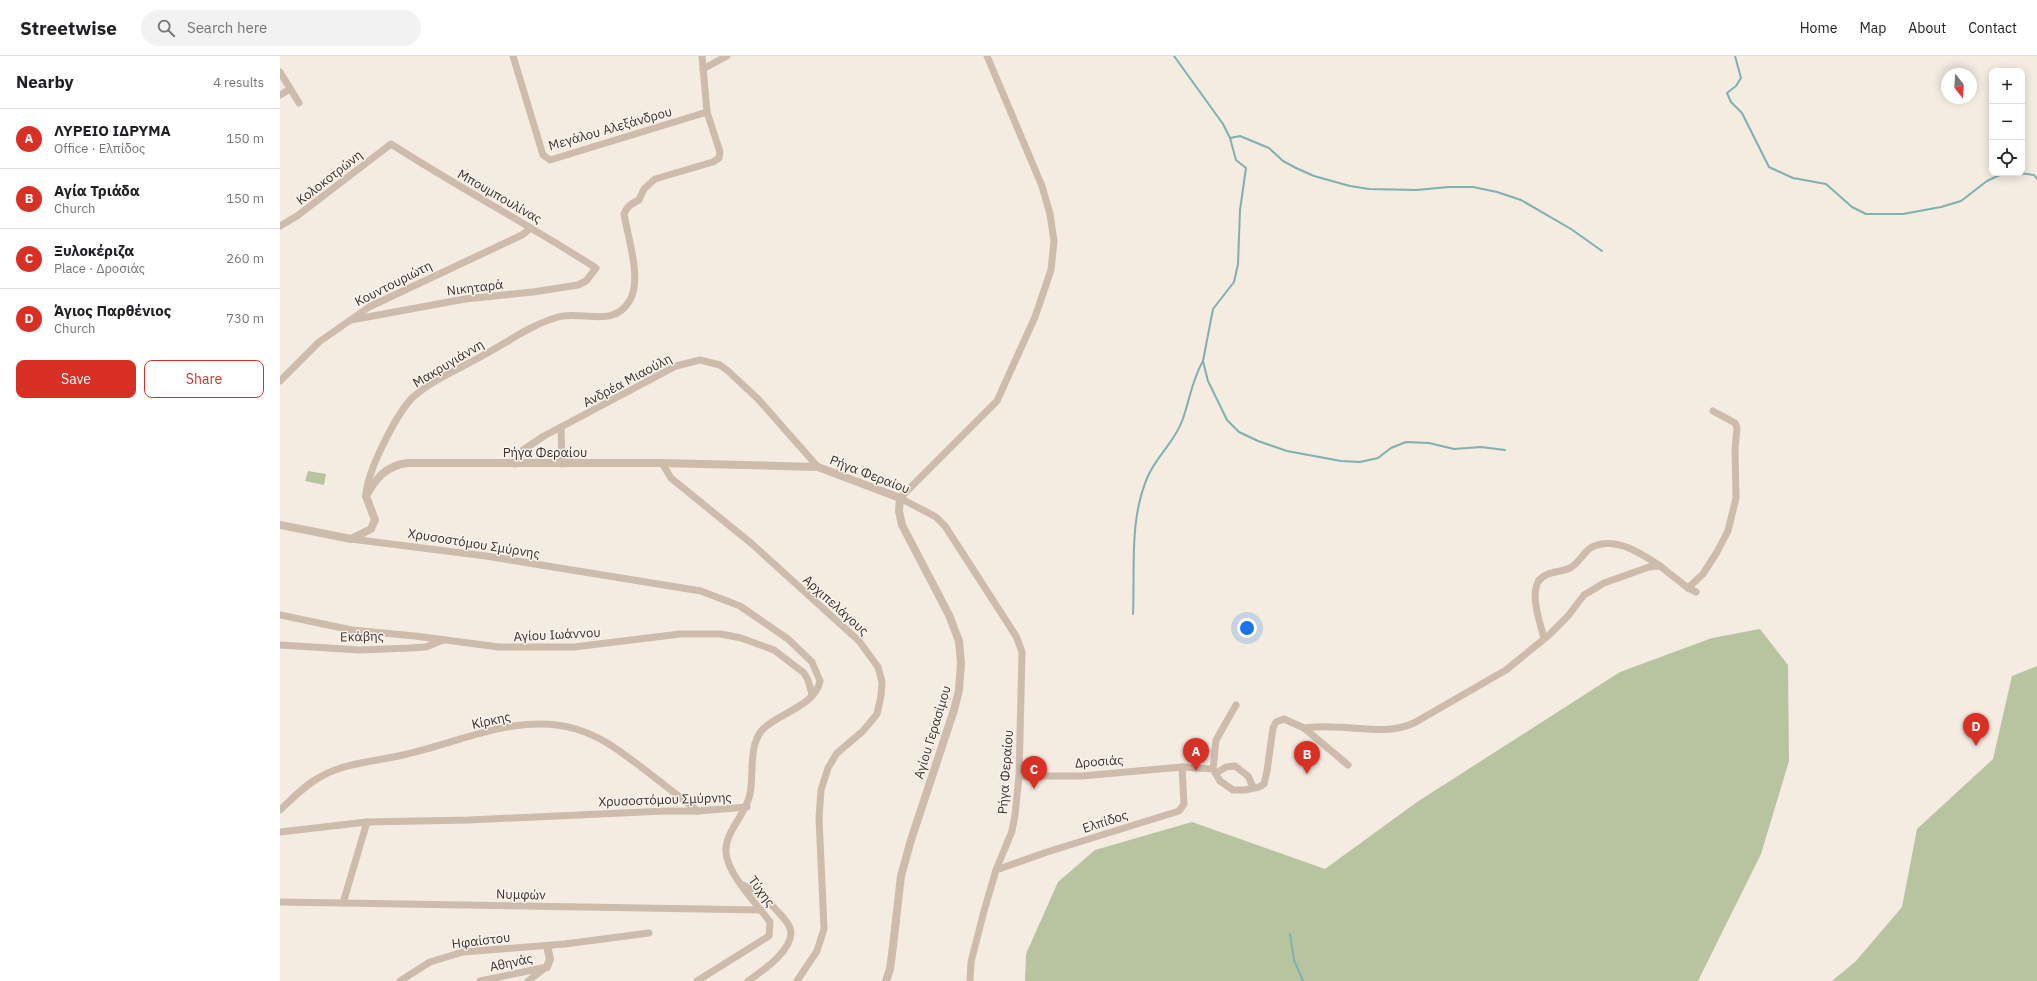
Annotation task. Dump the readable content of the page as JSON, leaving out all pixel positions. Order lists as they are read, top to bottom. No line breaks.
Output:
{"streets":{"street":["Μεγάλου Αλεξάνδρου","Κολοκοτρώνη","Μπουμπουλίνας","Κουντουριώτη","Νικηταρά","Μακρυγιάννη","Ανδρέα Μιαούλη","Ρήγα Φεραίου","Χρυσοστόμου Σμύρνης","Αρχιπελάγους","Αγίου Ιωάννου","Εκάβης","Κίρκης","Αγίου Γερασίμου","Δροσιάς","Ελπίδος","Τύχης","Νυμφών","Ηφαίστου","Αθηνάς"]},"crossings":[["Μεγάλου Αλεξάνδρου","Μακρυγιάννη"],["Κολοκοτρώνη","Μπουμπουλίνας"],["Μπουμπουλίνας","Κουντουριώτη"],["Μπουμπουλίνας","Νικηταρά"],["Κουντουριώτη","Νικηταρά"],["Μακρυγιάννη","Ρήγα Φεραίου"],["Ανδρέα Μιαούλη","Ρήγα Φεραίου"],["Ρήγα Φεραίου","Αρχιπελάγους"],["Ρήγα Φεραίου","Αγίου Γερασίμου"],["Ρήγα Φεραίου","Δροσιάς"],["Ρήγα Φεραίου","Ελπίδος"],["Χρυσοστόμου Σμύρνης","Αγίου Ιωάννου"],["Χρυσοστόμου Σμύρνης","Κίρκης"],["Χρυσοστόμου Σμύρνης","Τύχης"],["Αγίου Ιωάννου","Εκάβης"],["Δροσιάς","Ελπίδος"],["Τύχης","Νυμφών"]],"north":"bottom","page":{"header":"Streetwise","search":"Search here","nav":["Home","Map","About","Contact"],"heading":["Nearby","4 results"],"map_buttons":["+","−"],"list":[{"mark":"A","name":"ΛΥΡΕΙΟ ΙΔΡΥΜΑ","note":"Office · Ελπίδος","value":"150 m"},{"mark":"B","name":"Αγία Τριάδα","note":"Church","value":"150 m"},{"mark":"C","name":"Ξυλοκέριζα","note":"Place · Δροσιάς","value":"260 m"},{"mark":"D","name":"Άγιος Παρθένιος","note":"Church","value":"730 m"}],"buttons":["Save","Share"],"pins":["D","A","B","C"]}}
